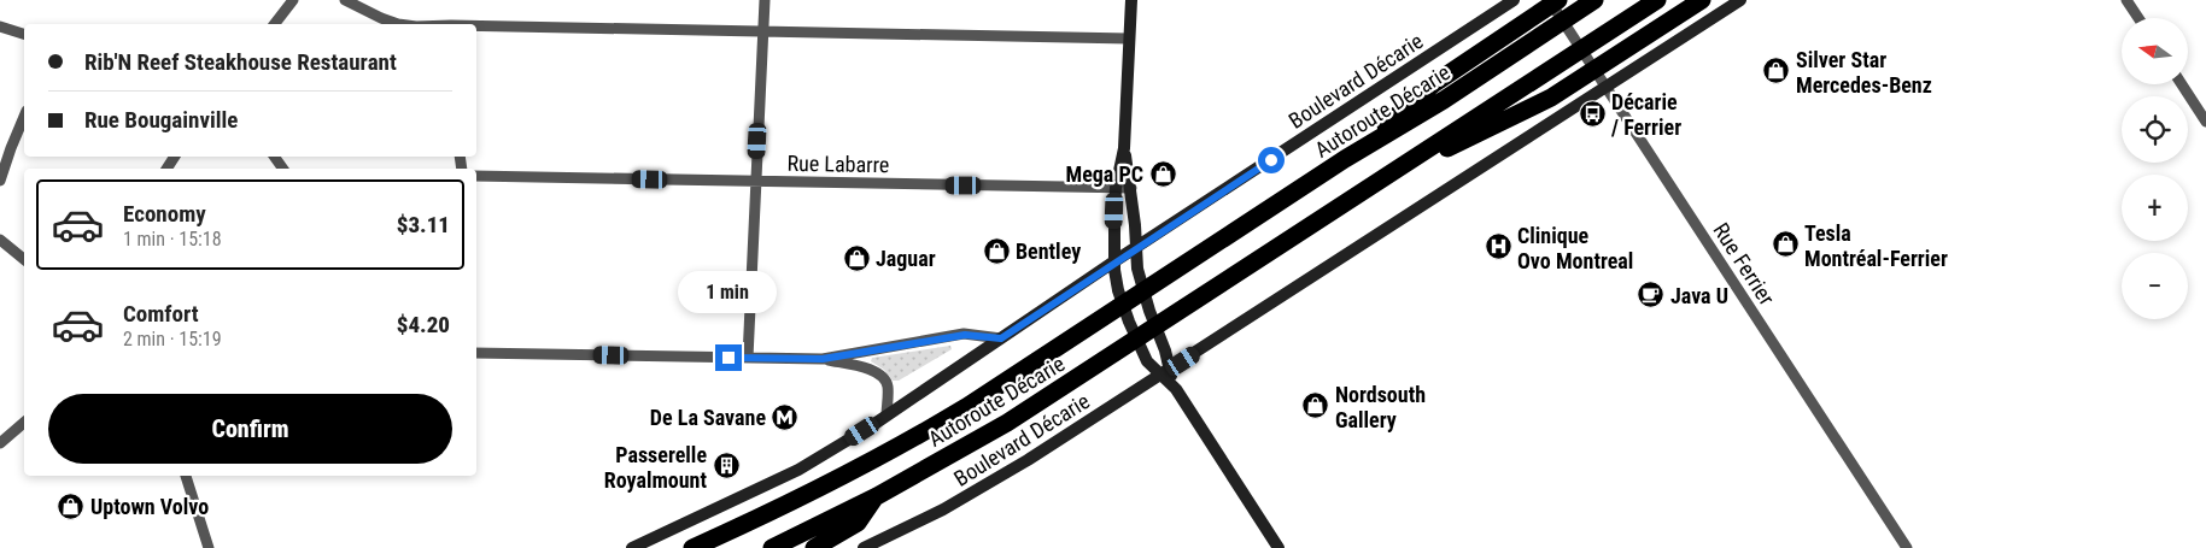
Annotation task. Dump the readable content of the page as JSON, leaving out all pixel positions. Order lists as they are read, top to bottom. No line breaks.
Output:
{"streets":{"highway":["Autoroute Décarie"],"main road":["Boulevard Décarie"],"street":["Rue Labarre","Rue Ferrier"]},"crossings":[["Boulevard Décarie","Rue Ferrier"]],"places":{"shop":["Silver Star Mercedes-Benz","Mega PC","Tesla Montréal-Ferrier","Bentley","Jaguar","Nordsouth Gallery","Uptown Volvo"],"bus stop":["Décarie / Ferrier"],"hospital":["Clinique Ovo Montreal"],"cafe":["Java U"],"metro station":["De La Savane"],"building":["Passerelle Royalmount"]},"north":"left","page":{"map_buttons":["+","−"],"banner":["Rib'N Reef Steakhouse Restaurant","Rue Bougainville"],"list":[{"name":"Economy","note":"1 min · 15:18","value":"$3.11"},{"name":"Comfort","note":"2 min · 15:19","value":"$4.20"}],"bubble":"1 min","buttons":"Confirm"}}
